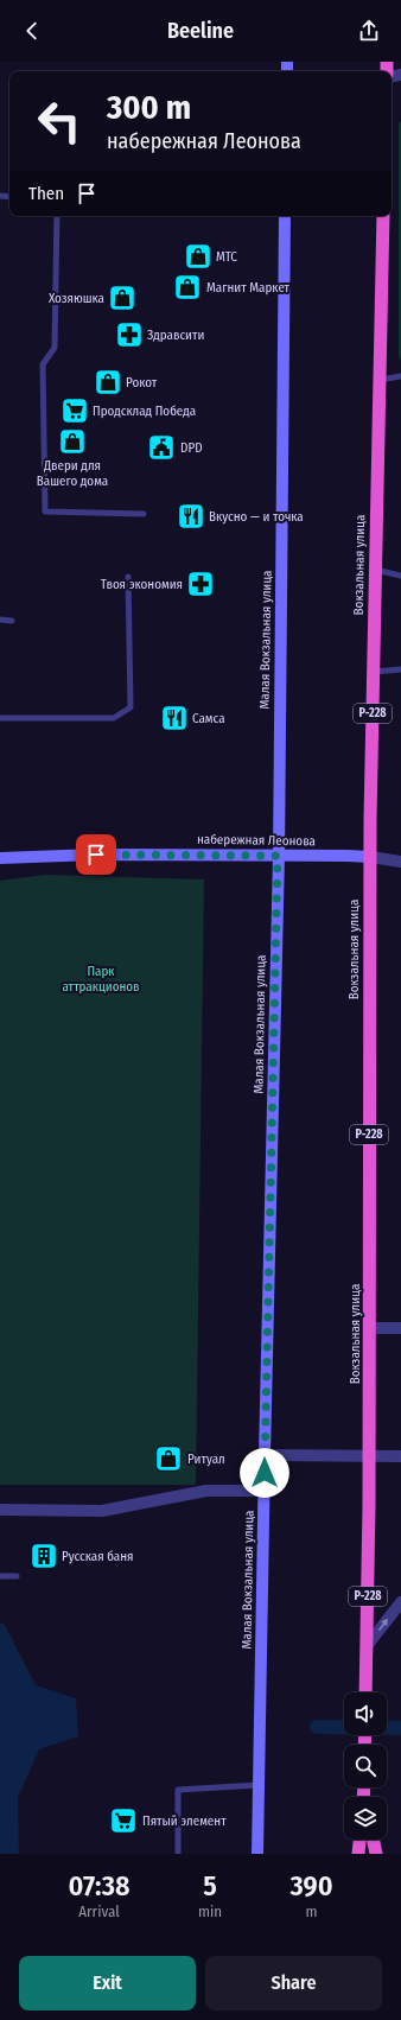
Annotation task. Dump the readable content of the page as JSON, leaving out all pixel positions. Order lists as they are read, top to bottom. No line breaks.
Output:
{"streets":{"highway":["Вокзальная улица","Р-228"],"main road":["Малая Вокзальная улица","набережная Леонова"]},"crossings":[["Вокзальная улица","набережная Леонова"],["Малая Вокзальная улица","набережная Леонова"]],"parks":["Парк аттракционов"],"places":{"shop":["МТС","Магнит Маркет","Хозяюшка","Рокот","Двери для Вашего дома","Ритуал"],"pharmacy":["Здравсити","Твоя экономия"],"supermarket":["Продсклад Победа","Пятый элемент"],"public building":["DPD"],"restaurant":["Вкусно — и точка","Самса"],"building":["Русская баня"]},"page":{"header":"Beeline","turn":["300 m","набережная Леонова"],"then":"Then","eta":["07:38","Arrival","5","min","390","m"],"buttons":["Exit","Share"]}}
